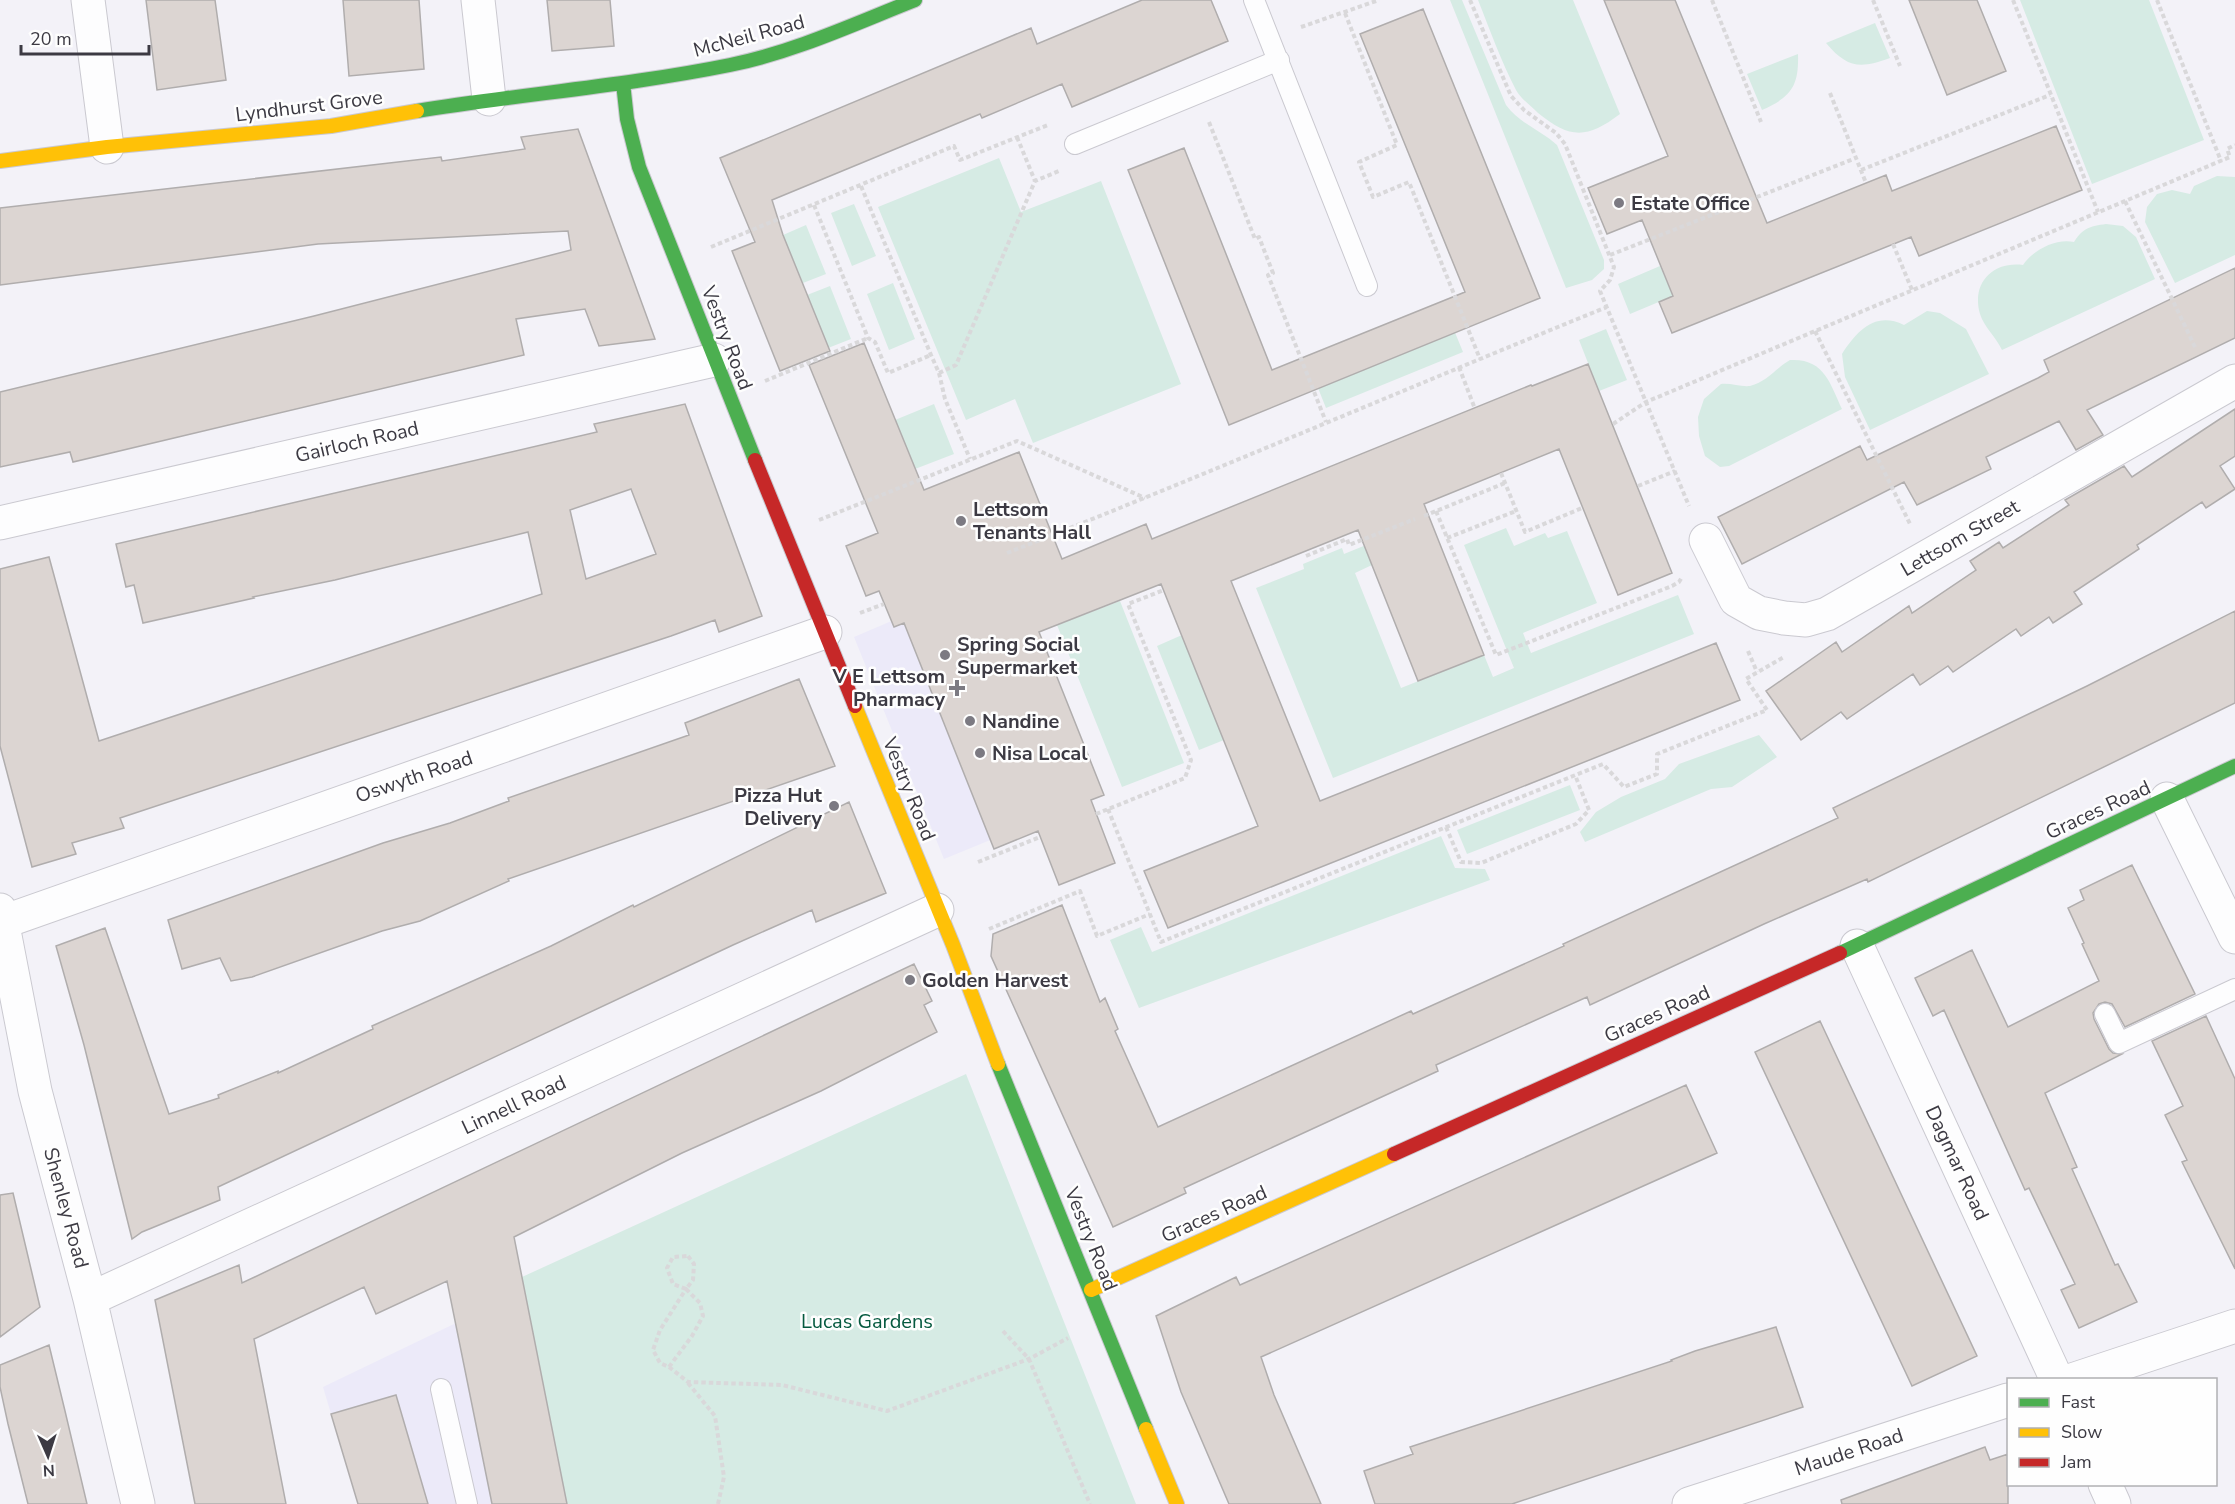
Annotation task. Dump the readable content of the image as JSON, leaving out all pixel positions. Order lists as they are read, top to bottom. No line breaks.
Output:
{"streets":{"street":["McNeil Road","Lyndhurst Grove","Vestry Road","Gairloch Road","Lettsom Street","Oswyth Road","Graces Road","Linnell Road","Dagmar Road","Shenley Road","Maude Road"]},"crossings":[["McNeil Road","Lyndhurst Grove"],["McNeil Road","Vestry Road"],["Lyndhurst Grove","Vestry Road"],["Vestry Road","Gairloch Road"],["Vestry Road","Oswyth Road"],["Vestry Road","Graces Road"],["Vestry Road","Linnell Road"],["Oswyth Road","Shenley Road"],["Graces Road","Dagmar Road"],["Linnell Road","Shenley Road"]],"parks":["Lucas Gardens"],"places":{"other":["Estate Office","Lettsom Tenants Hall","Spring Social Supermarket","Nandine","Nisa Local","Pizza Hut Delivery","Golden Harvest"],"health":["V E Lettsom Pharmacy"]},"legend":["Fast","Slow","Jam"],"scale_bar":"20 m","north":"bottom"}
